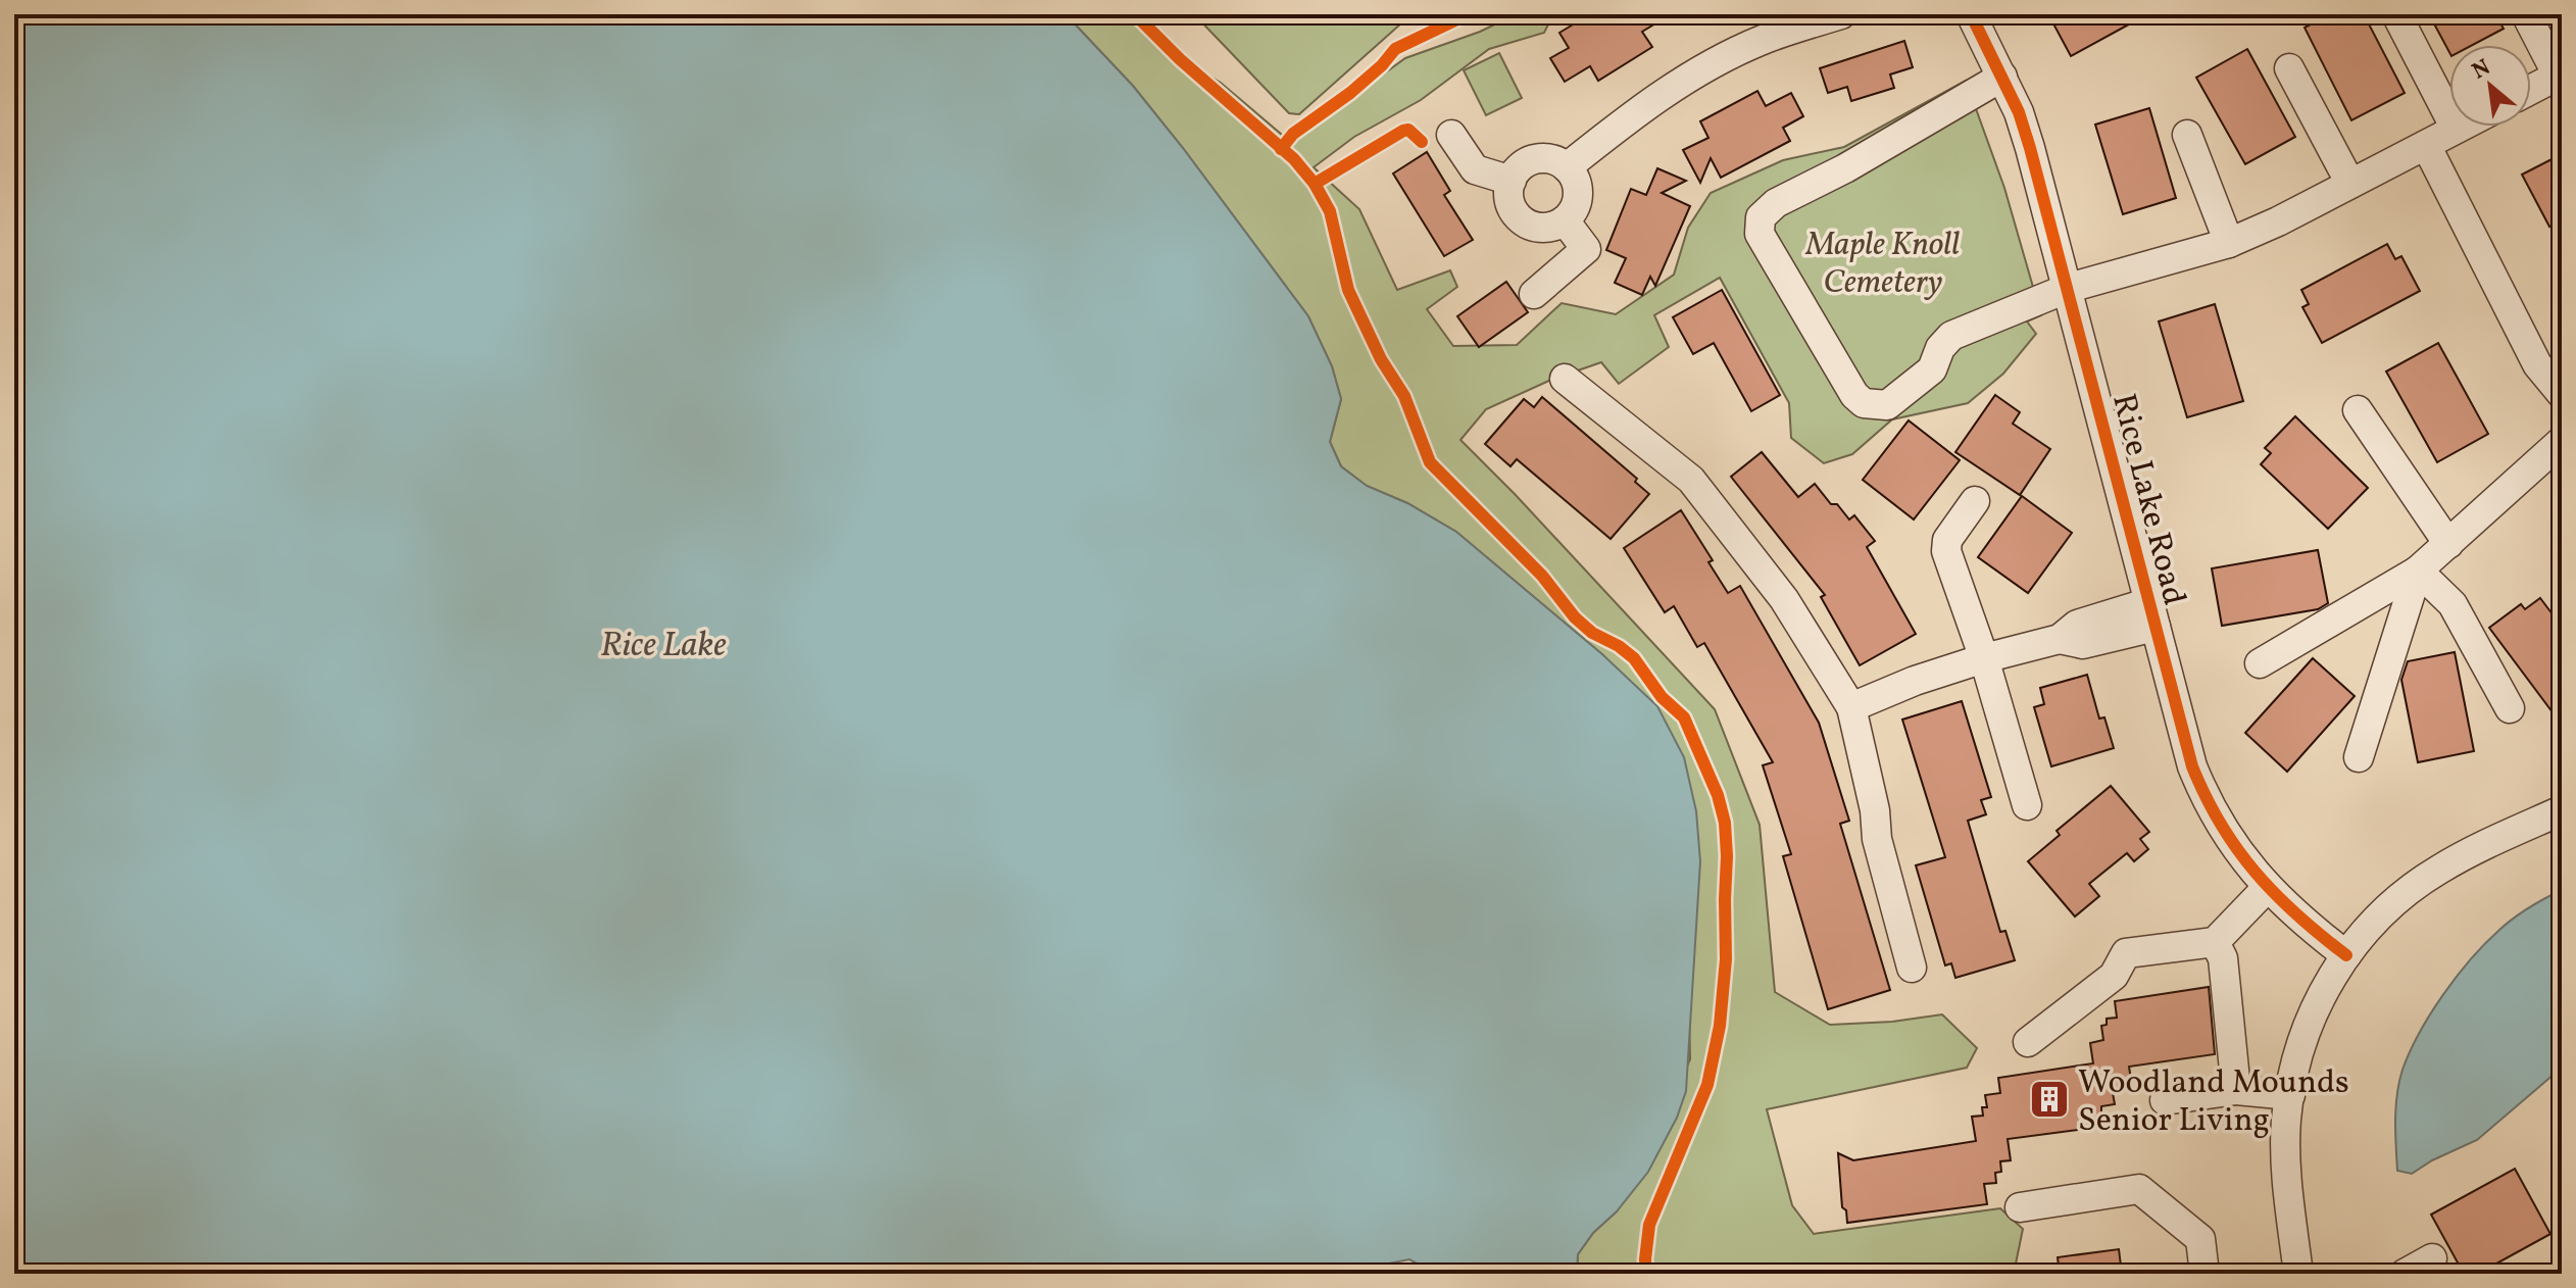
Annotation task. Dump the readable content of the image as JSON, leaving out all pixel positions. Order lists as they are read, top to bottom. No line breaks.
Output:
{"streets":{"street":["Rice Lake Road"]},"water":["Rice Lake"],"parks":["Maple Knoll Cemetery"],"places":{"building":["Woodland Mounds Senior Living"]},"north":"top left"}
